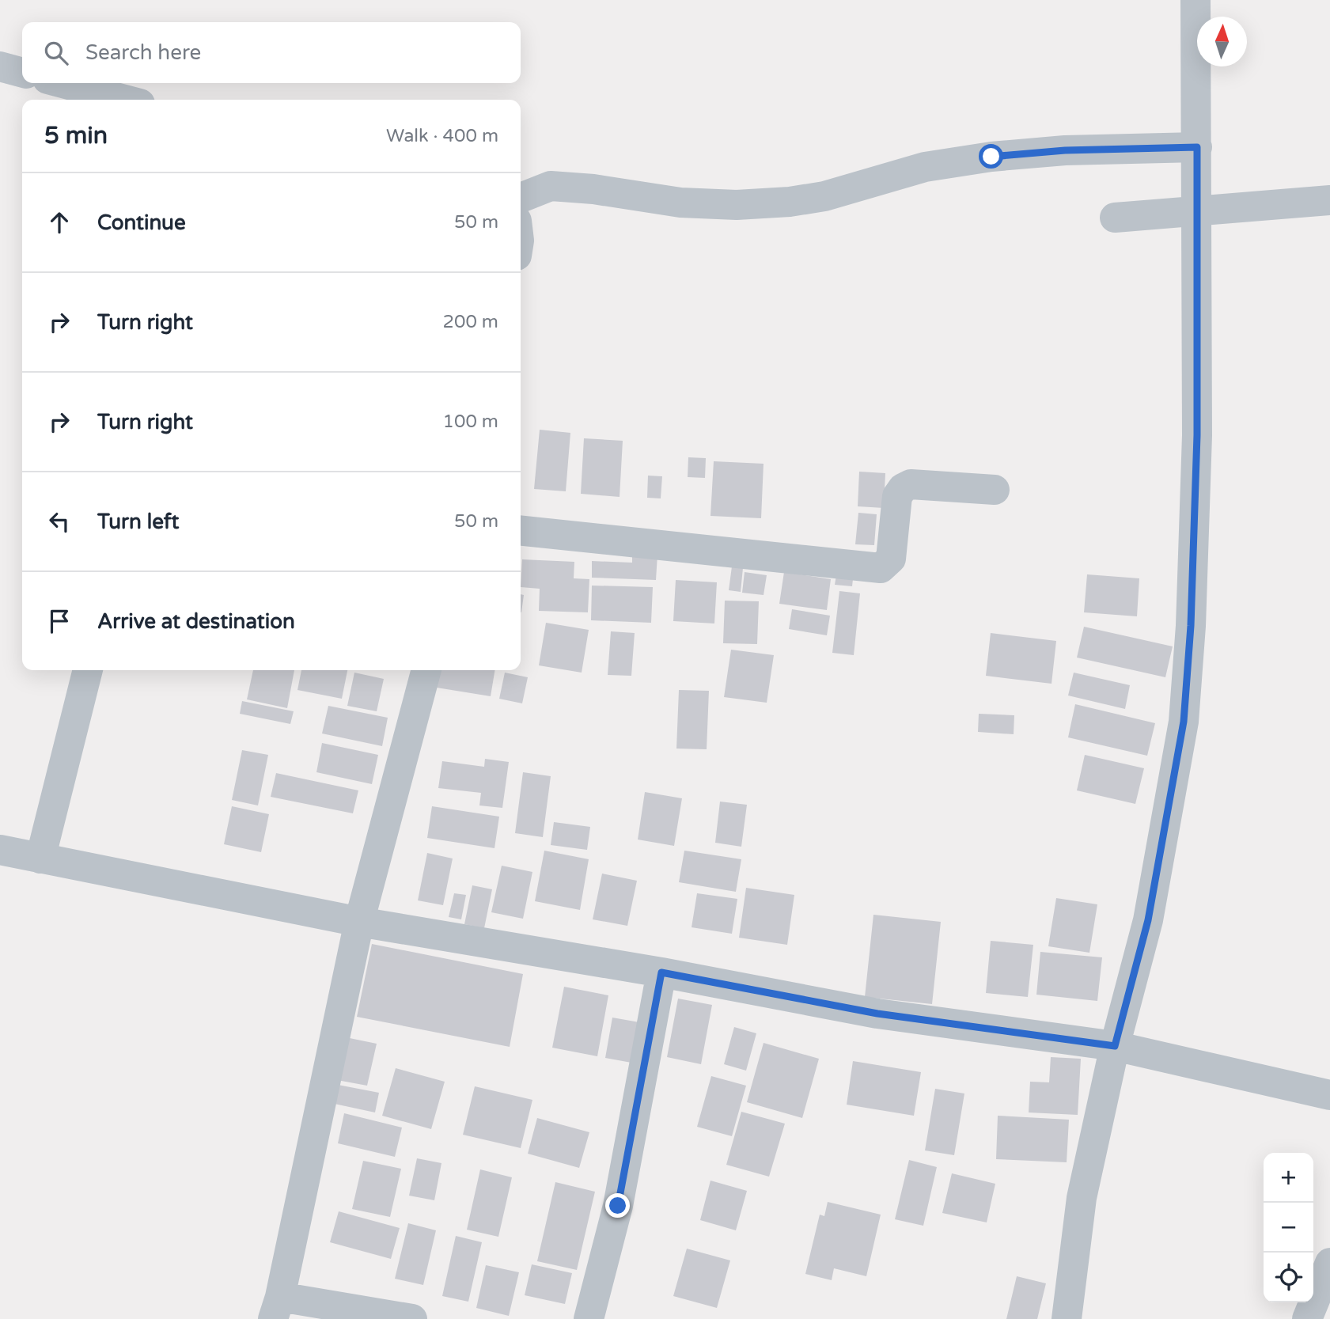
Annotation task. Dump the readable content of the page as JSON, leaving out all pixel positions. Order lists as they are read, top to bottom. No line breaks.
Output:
{"north":"top","page":{"search":"Search here","heading":["5 min","Walk · 400 m"],"list":[["Continue","50 m"],["Turn right","200 m"],["Turn right","100 m"],["Turn left","50 m"],"Arrive at destination"],"map_buttons":["+","−"]}}
